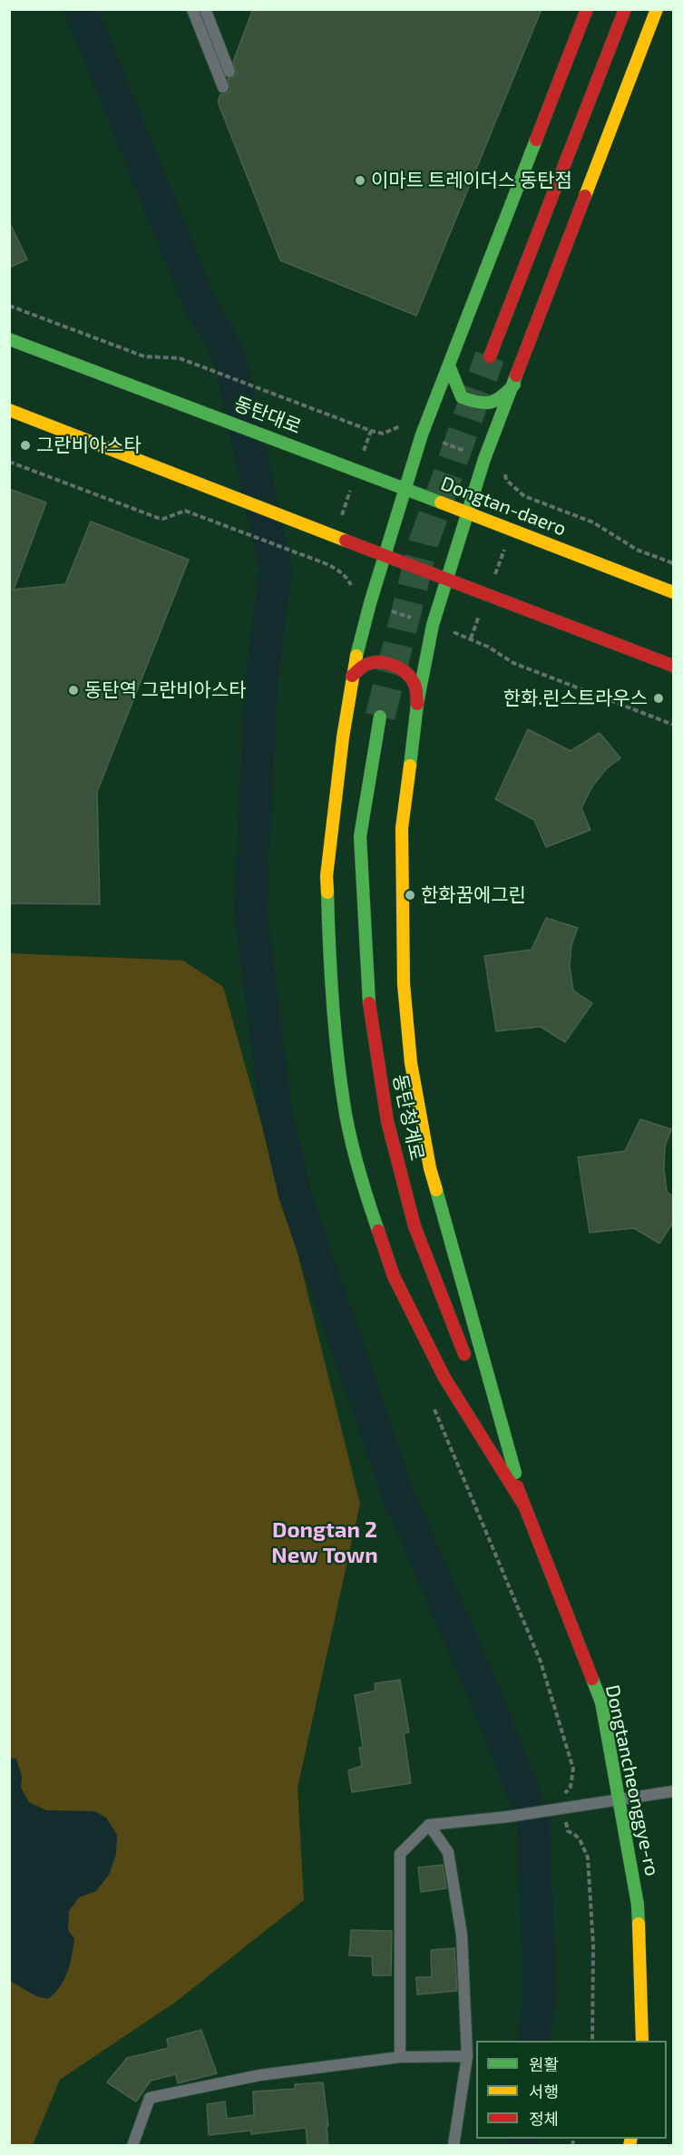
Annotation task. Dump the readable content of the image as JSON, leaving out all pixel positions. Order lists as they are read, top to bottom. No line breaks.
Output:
{"streets":{"street":["동탄대로","Dongtan-daero","동탄청계로","Dongtancheonggye-ro"]},"crossings":[["동탄대로","Dongtan-daero"]],"districts":["Dongtan 2 New Town"],"places":["이마트 트레이더스 동탄점","그란비아스타","동탄역 그란비아스타","한화.린스트라우스","한화꿈에그린"],"legend":["원활","서행","정체"]}
